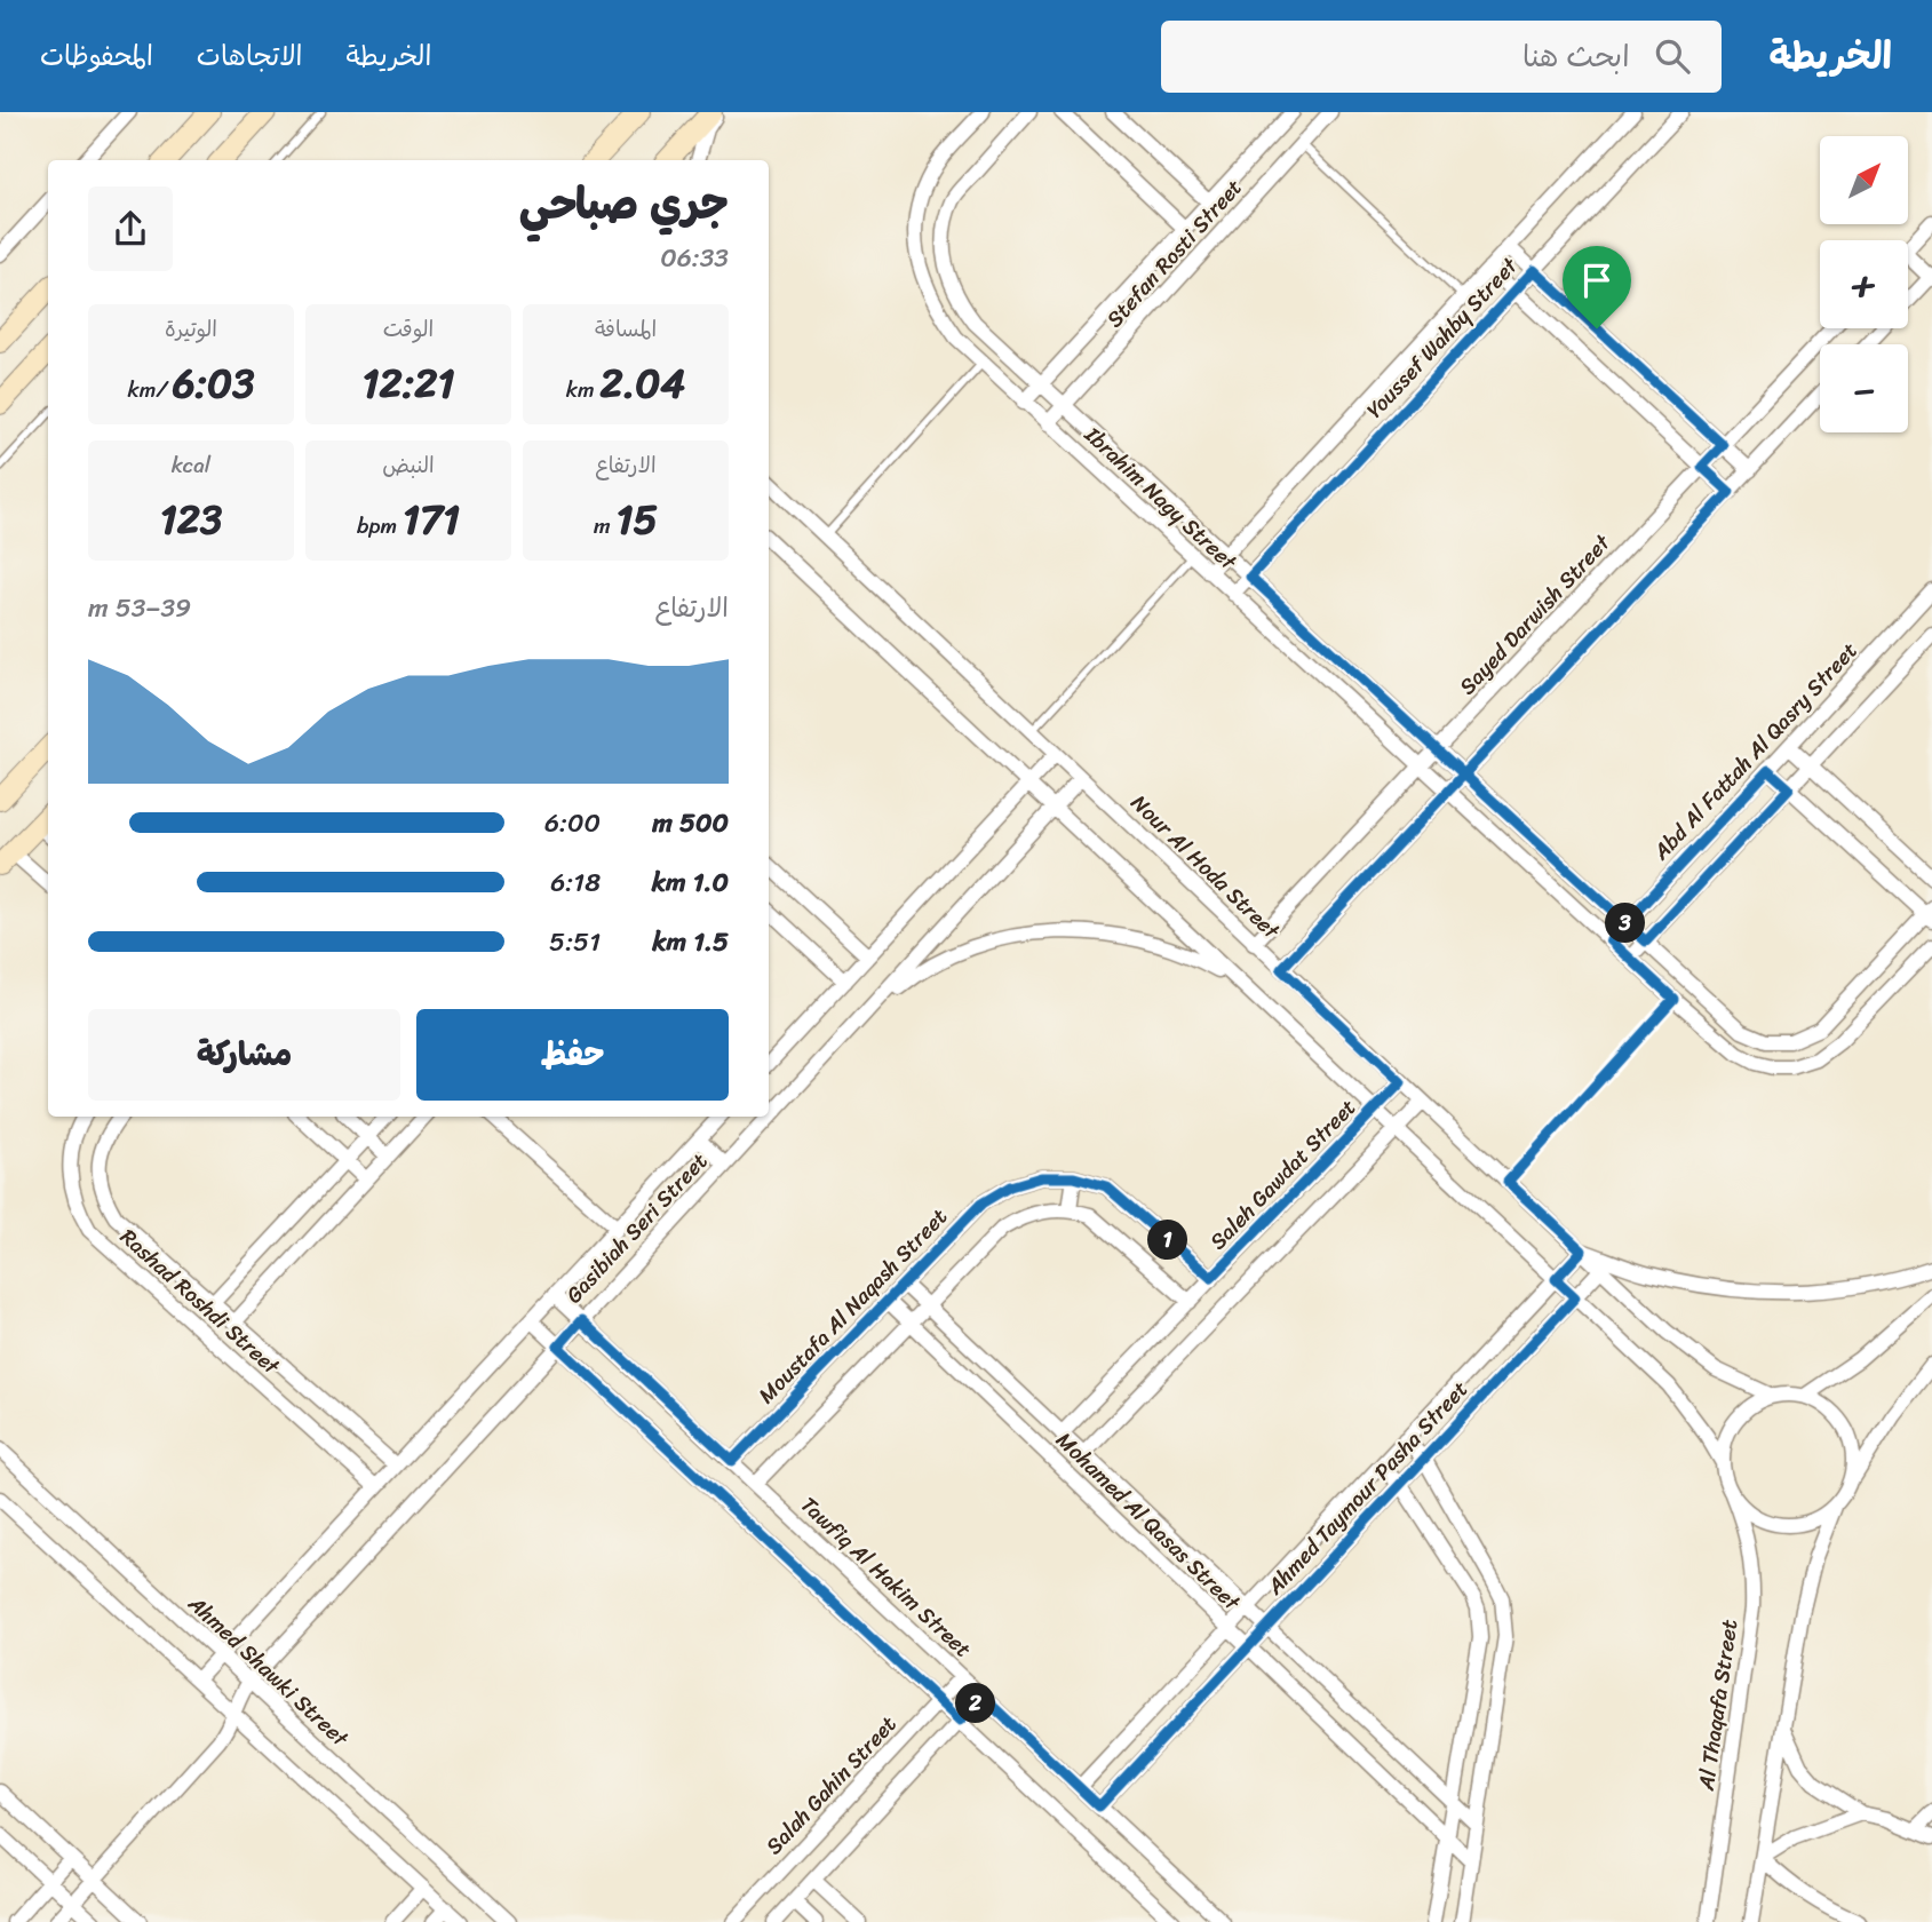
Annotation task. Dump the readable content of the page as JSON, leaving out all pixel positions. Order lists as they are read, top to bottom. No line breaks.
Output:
{"streets":{"street":["Stefan Rosti Street","Youssef Wahby Street","Ibrahim Nagy Street","Sayed Darwish Street","Abd Al Fattah Al Qasry Street","Nour Al Hoda Street","Saleh Gawdat Street","Gasibiah Seri Street","Rashad Roshdi Street","Moustafa Al Naqash Street","Ahmed Taymour Pasha Street","Mohamed Al Qasas Street","Tawfiq Al Hakim Street","Ahmed Shawki Street","Al Thaqafa Street","Salah Gahin Street"]},"crossings":[["Stefan Rosti Street","Ibrahim Nagy Street"],["Youssef Wahby Street","Ibrahim Nagy Street"],["Ibrahim Nagy Street","Sayed Darwish Street"],["Ibrahim Nagy Street","Abd Al Fattah Al Qasry Street"],["Sayed Darwish Street","Nour Al Hoda Street"],["Nour Al Hoda Street","Saleh Gawdat Street"],["Nour Al Hoda Street","Gasibiah Seri Street"],["Nour Al Hoda Street","Ahmed Taymour Pasha Street"],["Nour Al Hoda Street","Al Thaqafa Street"],["Saleh Gawdat Street","Moustafa Al Naqash Street"],["Saleh Gawdat Street","Mohamed Al Qasas Street"],["Gasibiah Seri Street","Rashad Roshdi Street"],["Gasibiah Seri Street","Tawfiq Al Hakim Street"],["Gasibiah Seri Street","Ahmed Shawki Street"],["Moustafa Al Naqash Street","Mohamed Al Qasas Street"],["Moustafa Al Naqash Street","Tawfiq Al Hakim Street"],["Ahmed Taymour Pasha Street","Mohamed Al Qasas Street"],["Ahmed Taymour Pasha Street","Tawfiq Al Hakim Street"],["Tawfiq Al Hakim Street","Salah Gahin Street"]],"north":"top right","page":{"header":"الخريطة","search":"ابحث هنا","nav":["الخريطة","الاتجاهات","المحفوظات"],"map_buttons":["+","−"],"heading":["جري صباحي","06:33"],"stats":[["المسافة","2.04 km"],["الوقت","12:21"],["الوتيرة","6:03 /km"],["الارتفاع","15 m"],["النبض","171 bpm"],["kcal","123"]],"chart":["الارتفاع","39–53 m"],"list":[{"name":"500 m","note":"6:00"},{"name":"1.0 km","note":"6:18"},{"name":"1.5 km","note":"5:51"}],"pins":["3","1","2"],"buttons":["حفظ","مشاركة"]}}
